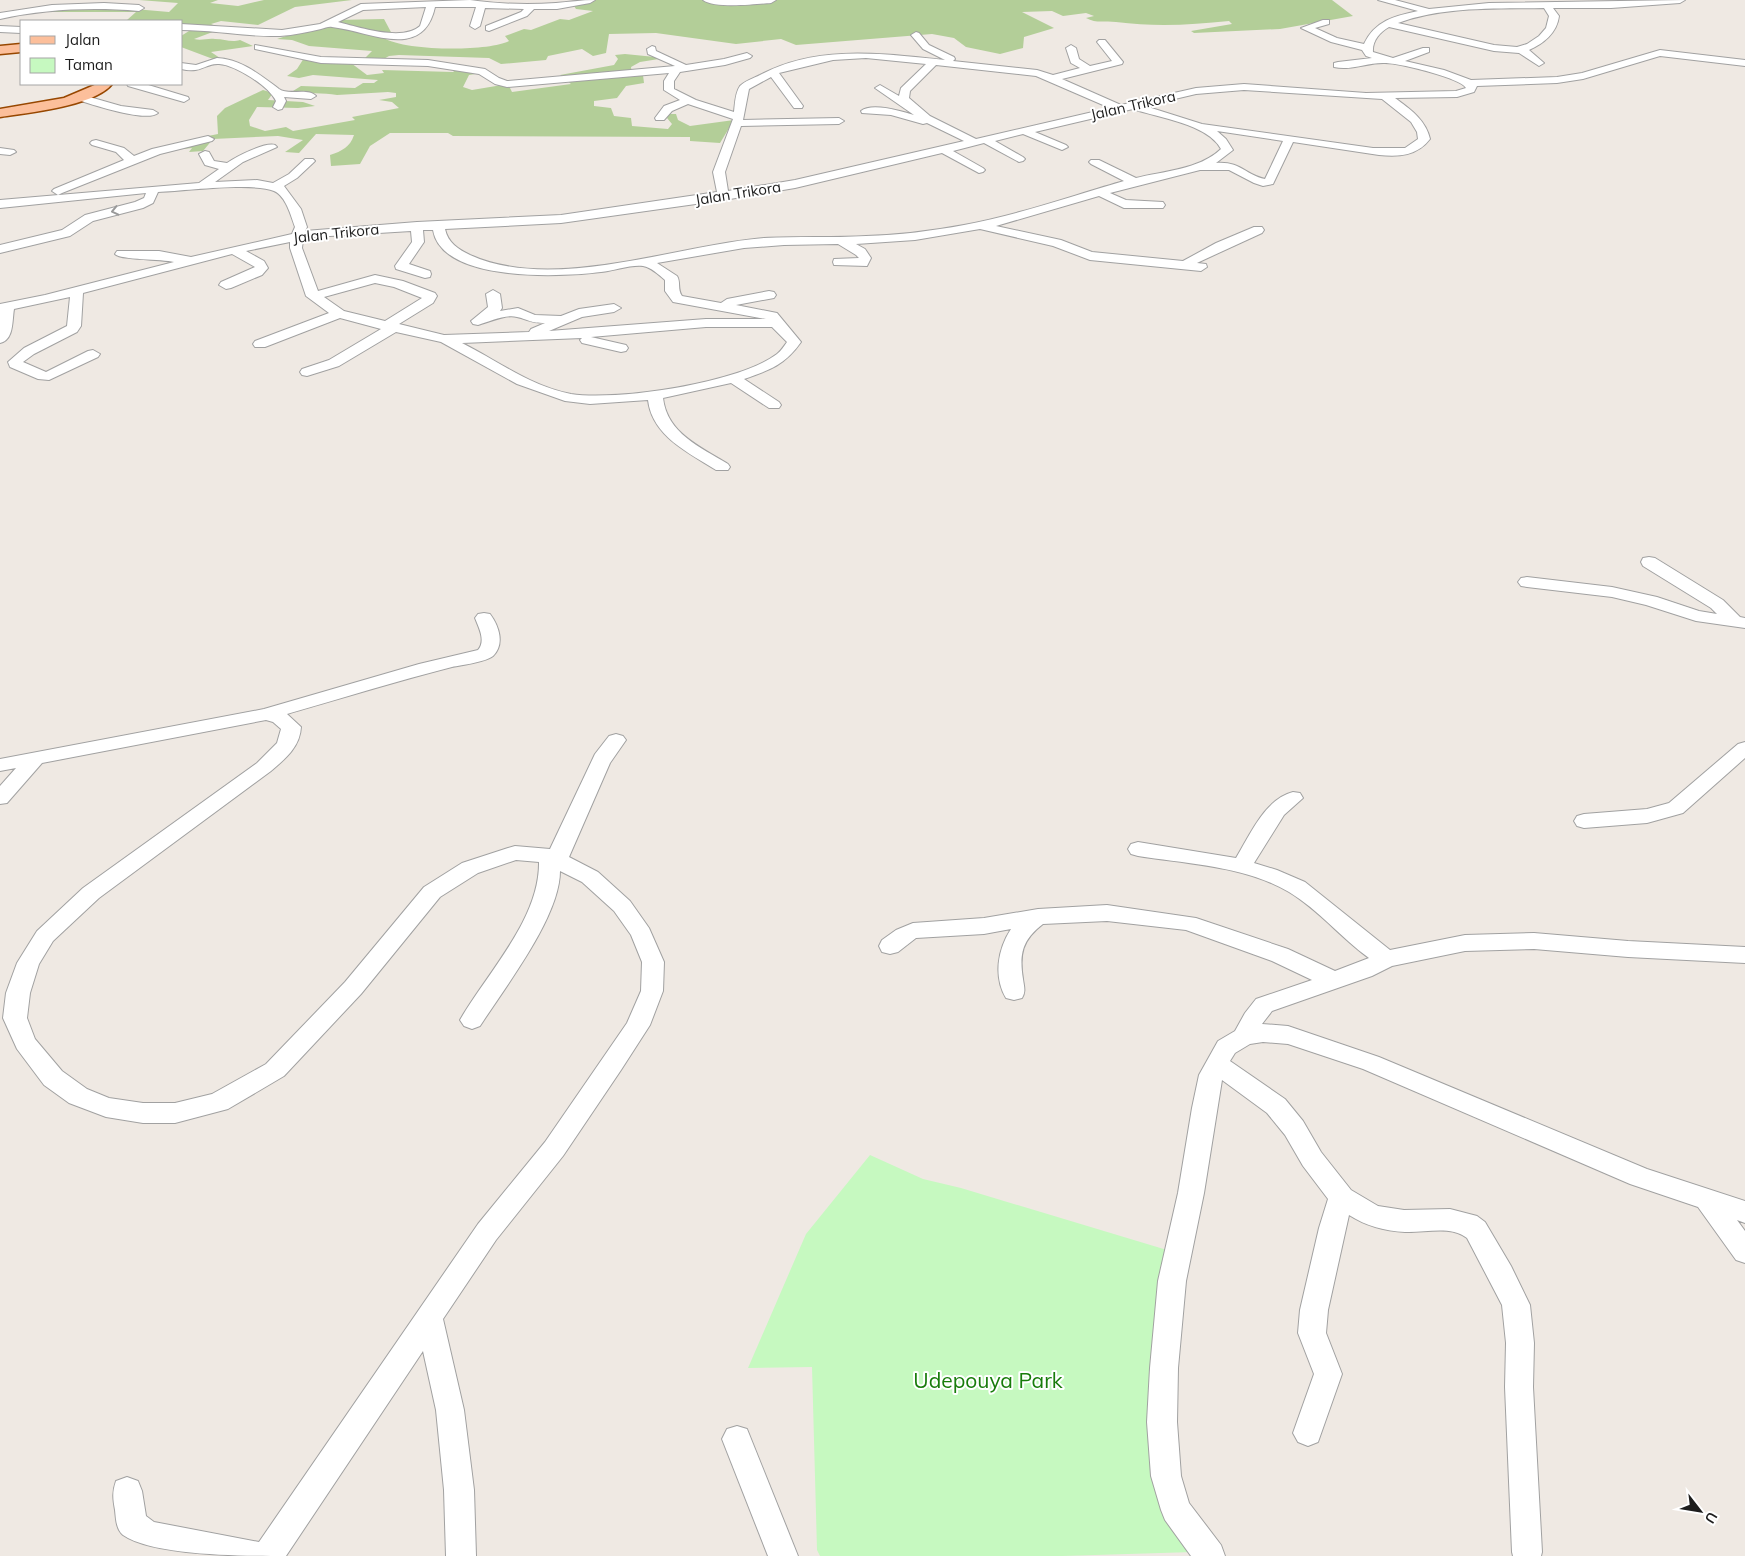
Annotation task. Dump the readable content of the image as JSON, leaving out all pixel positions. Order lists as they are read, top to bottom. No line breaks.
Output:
{"streets":{"street":["Jalan Trikora"]},"parks":["Udepouya Park"],"legend":["Jalan","Taman"],"north":"bottom right"}
